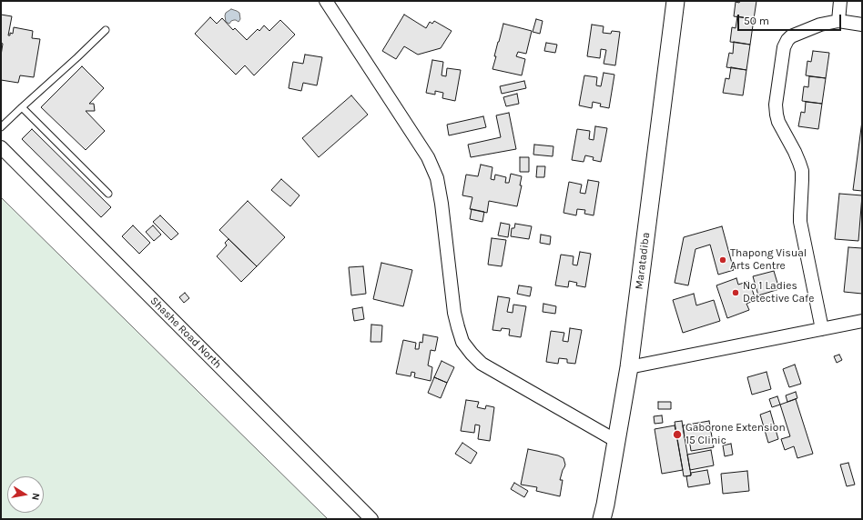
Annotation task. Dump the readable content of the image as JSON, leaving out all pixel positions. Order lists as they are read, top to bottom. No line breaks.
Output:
{"streets":{"street":["Maratadiba","Shashe Road North"]},"places":["Thapong Visual Arts Centre","No 1 Ladies Detective Cafe","Gaborone Extension 15 Clinic"],"scale_bar":"50 m","north":"right"}
